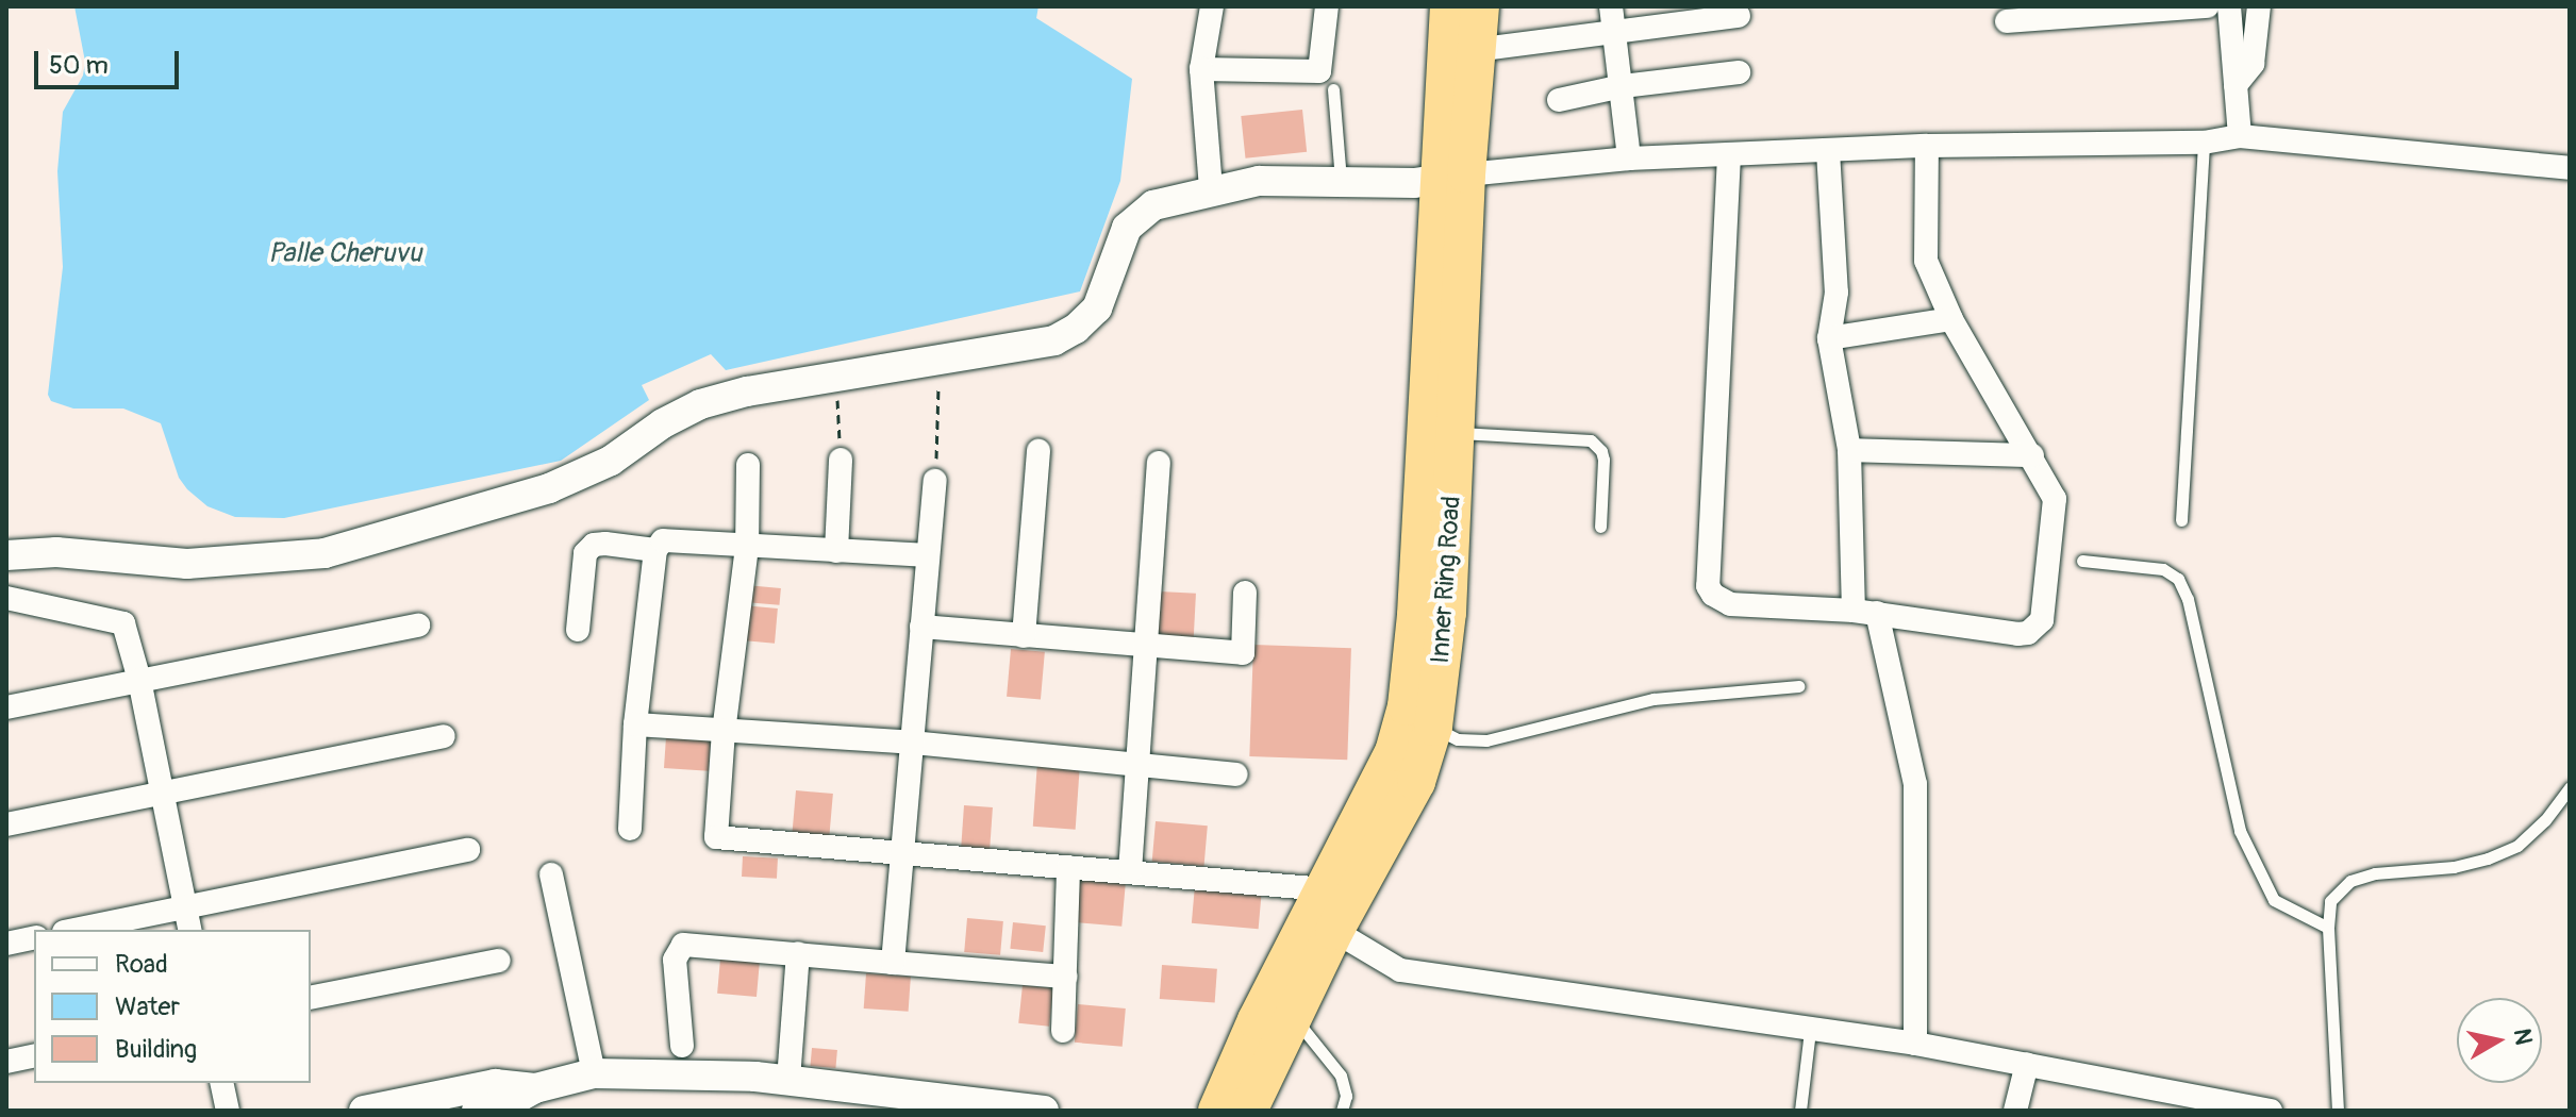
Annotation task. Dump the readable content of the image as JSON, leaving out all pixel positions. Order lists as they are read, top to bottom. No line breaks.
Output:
{"streets":{"highway":["Inner Ring Road"]},"water":["Palle Cheruvu"],"legend":["Road","Water","Building"],"scale_bar":"50 m","north":"right"}
